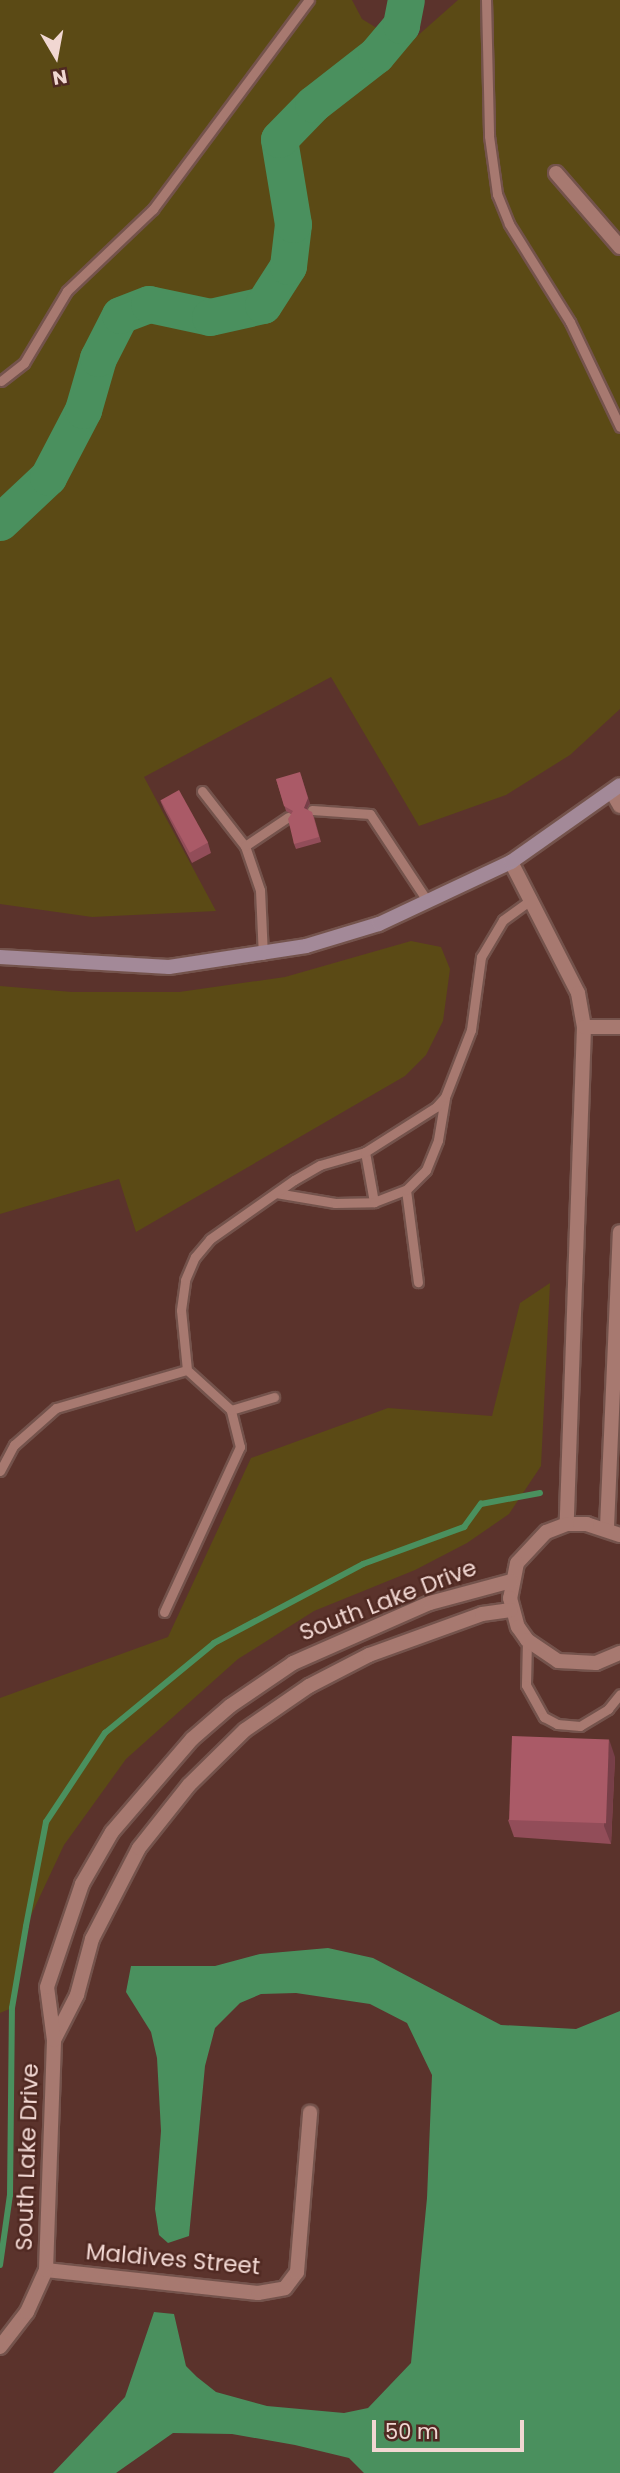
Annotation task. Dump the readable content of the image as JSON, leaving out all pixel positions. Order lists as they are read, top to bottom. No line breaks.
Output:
{"streets":{"street":["South Lake Drive","Maldives Street"]},"crossings":[["South Lake Drive","Maldives Street"]],"scale_bar":"50 m","north":"bottom"}
